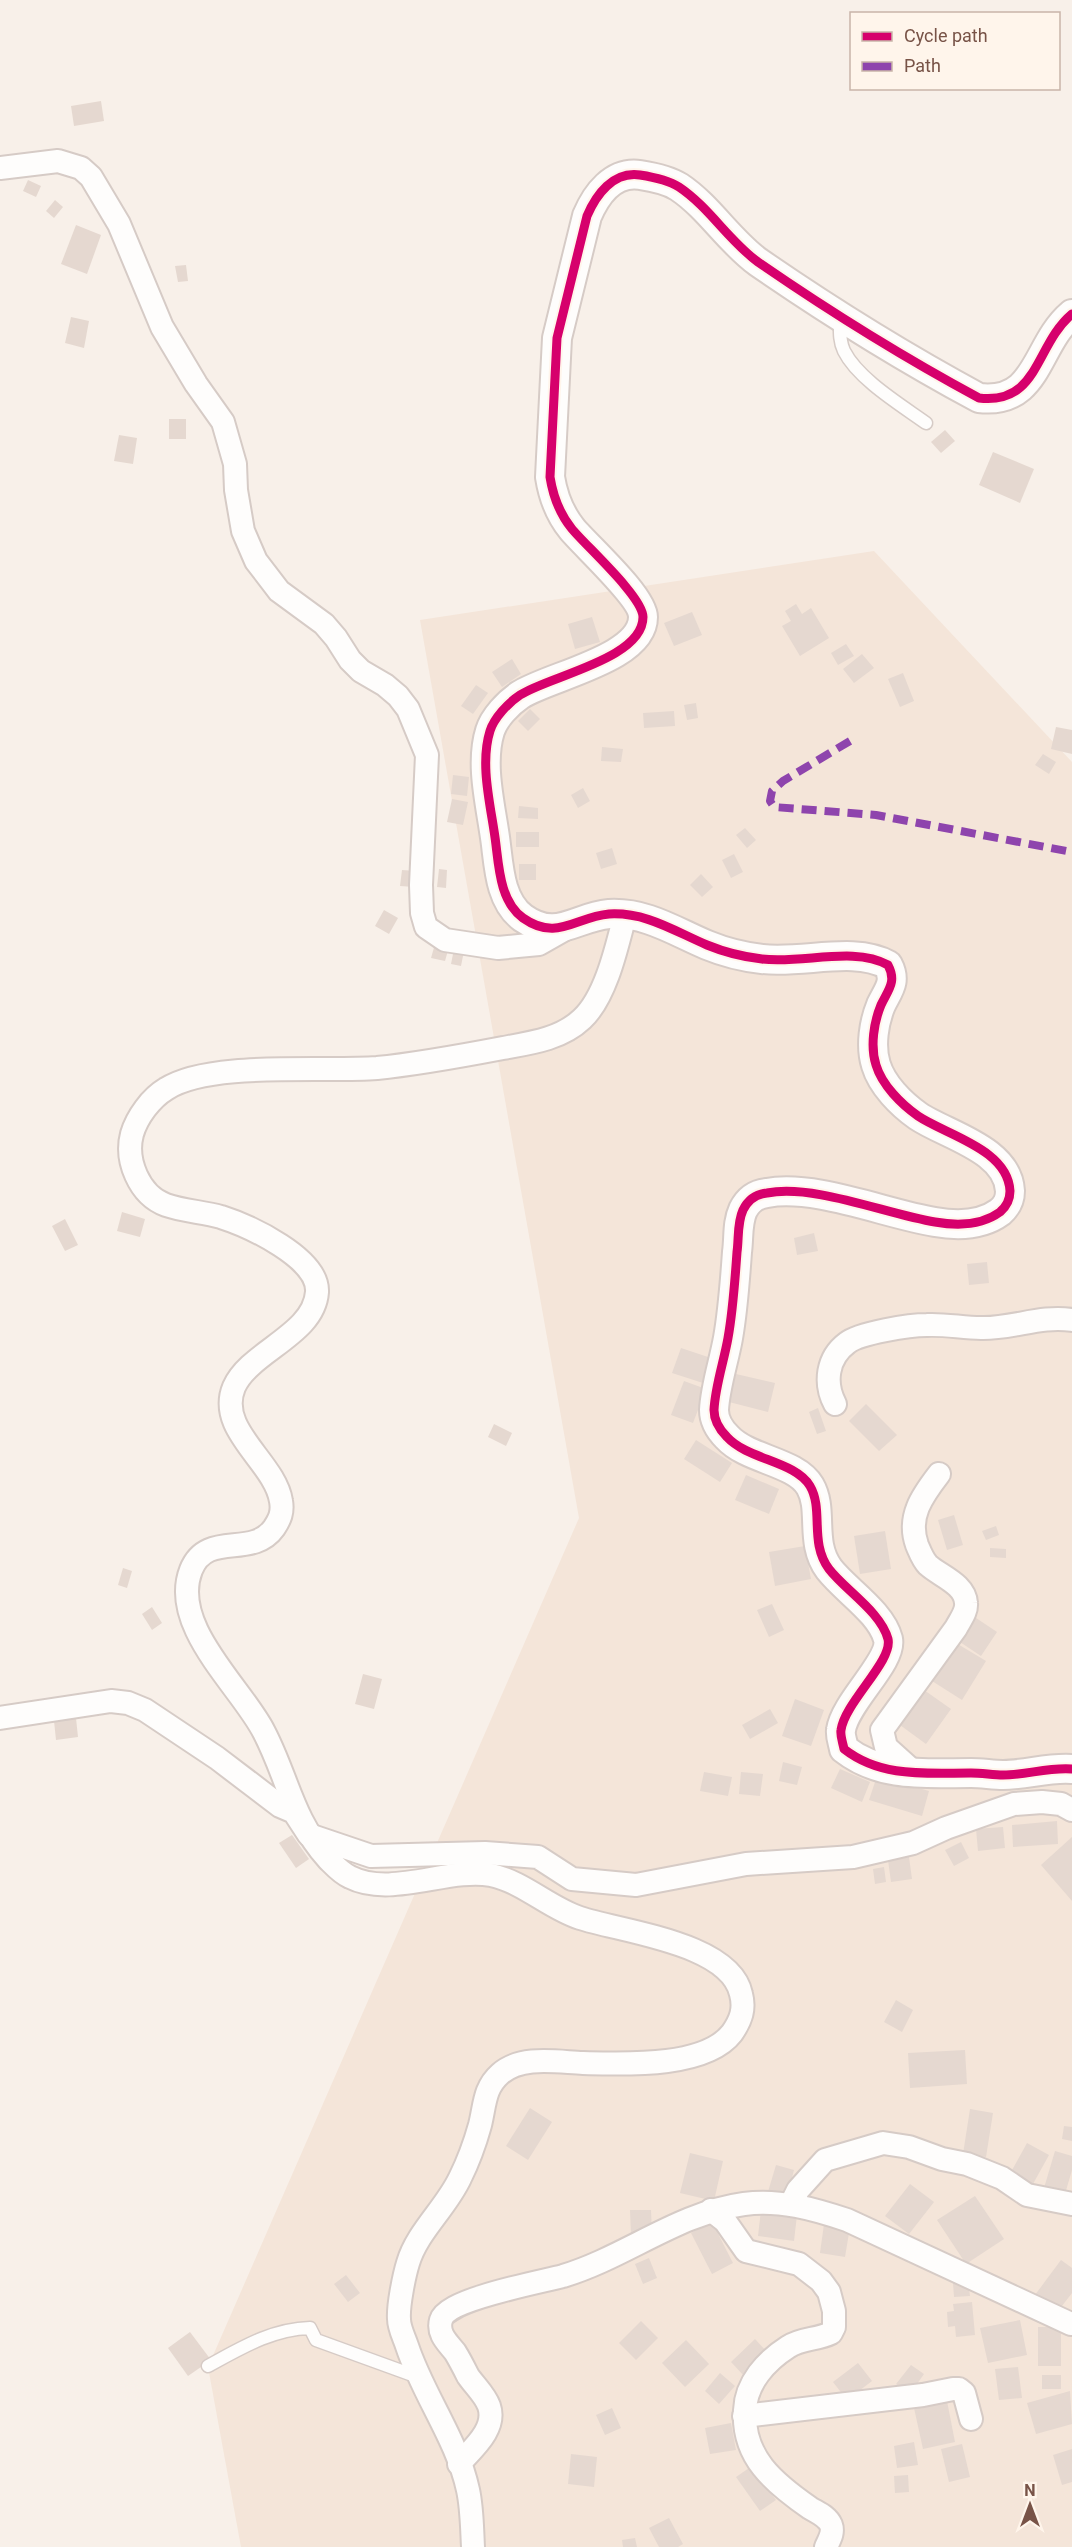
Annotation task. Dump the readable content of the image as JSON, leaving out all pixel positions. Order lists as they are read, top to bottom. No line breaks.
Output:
{"legend":["Cycle path","Path"],"north":"top"}
